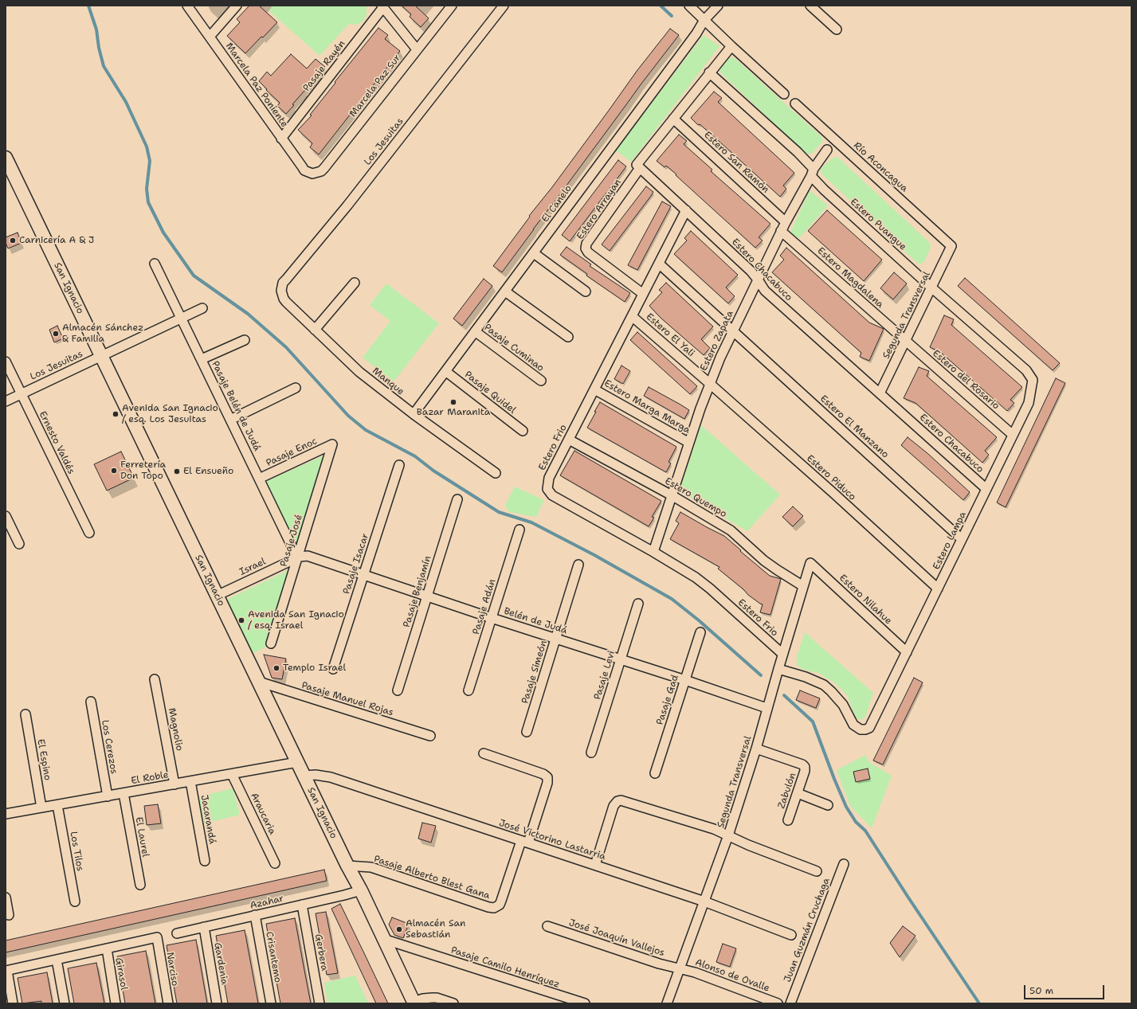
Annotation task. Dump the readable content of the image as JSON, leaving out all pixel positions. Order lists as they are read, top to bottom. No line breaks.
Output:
{"streets":{"main road":["San Ignacio"],"street":["Pasaje Rayén","Marcela Paz Poniente","Marcela Paz Sur","Los Jesuitas","Estero San Ramón","Río Aconcagua","El Canelo","Estero Arrayan","Estero Puangue","Estero Chacabuco","Estero Magdalena","Segunda Transversal","Estero El Yali","Estero Zapata","Pasaje Cuminao","Estero del Rosario","Manque","Pasaje Quidel","Pasaje Belén de Judá","Estero Marga Marga","Estero El Manzano","Ernesto Valdés","Estero Frio","Pasaje Enoc","Estero Piduco","Estero Quempo","Pasaje José","Estero Lampa","Pasaje Isacar","Israel","Pasaje Benjamín","Estero Nilahue","Pasaje Adán","Belén de Judá","Pasaje Simeón","Pasaje Levi","Pasaje Manuel Rojas","Pasaje Gad","Magnolio","Los Cerezos","El Espino","El Roble","Zabulón","Araucaria","Jacarandá","El Laurel","José Victorino Lastarria","Los Tilos","Pasaje Alberto Blest Gana","Azahar","Juan Guzmán Cruchaga","José Joaquín Vallejos","Gerbera","Crisantemo","Gardenia","Pasaje Camilo Henríquez","Narciso","Girasol","Alonso de Ovalle"]},"crossings":[["Pasaje Rayén","Marcela Paz Poniente"],["Marcela Paz Poniente","Marcela Paz Sur"],["Los Jesuitas","San Ignacio"],["Los Jesuitas","Manque"],["Los Jesuitas","Pasaje Belén de Judá"],["Los Jesuitas","Ernesto Valdés"],["Estero San Ramón","Estero Zapata"],["Río Aconcagua","Segunda Transversal"],["El Canelo","Pasaje Cuminao"],["El Canelo","Manque"],["El Canelo","Pasaje Quidel"],["Estero Arrayan","Estero Chacabuco"],["Estero Arrayan","Estero Frio"],["Estero Puangue","Segunda Transversal"],["Estero Puangue","Estero Zapata"],["Estero Puangue","Estero Lampa"],["Estero Chacabuco","Segunda Transversal"],["Estero Chacabuco","Estero Zapata"],["Estero Chacabuco","Estero Frio"],["Estero Chacabuco","Estero Lampa"],["Estero Magdalena","Segunda Transversal"],["Estero Magdalena","Estero Zapata"],["Estero Magdalena","Estero del Rosario"],["San Ignacio","Israel"],["San Ignacio","Pasaje Manuel Rojas"],["San Ignacio","El Roble"],["San Ignacio","José Victorino Lastarria"],["San Ignacio","Pasaje Alberto Blest Gana"],["San Ignacio","Azahar"],["San Ignacio","Pasaje Camilo Henríquez"],["Segunda Transversal","Estero del Rosario"],["Segunda Transversal","Estero Frio"],["Segunda Transversal","Estero Quempo"],["Segunda Transversal","Estero Lampa"],["Segunda Transversal","Estero Nilahue"],["Segunda Transversal","Belén de Judá"],["Segunda Transversal","Zabulón"],["Segunda Transversal","José Victorino Lastarria"],["Segunda Transversal","José Joaquín Vallejos"],["Segunda Transversal","Alonso de Ovalle"],["Estero El Yali","Estero Zapata"],["Estero El Yali","Estero Frio"],["Estero El Yali","Estero Piduco"],["Estero Zapata","Estero Marga Marga"],["Estero Zapata","Estero El Manzano"],["Estero Zapata","Estero Frio"],["Estero Zapata","Estero Piduco"],["Estero Zapata","Estero Quempo"],["Estero del Rosario","Estero Lampa"],["Pasaje Belén de Judá","Pasaje Enoc"],["Pasaje Belén de Judá","Pasaje José"],["Pasaje Belén de Judá","Israel"],["Pasaje Belén de Judá","Belén de Judá"],["Estero Marga Marga","Estero Frio"],["Estero El Manzano","Estero Frio"],["Estero El Manzano","Estero Lampa"],["Estero Frio","Estero Quempo"],["Pasaje Enoc","Pasaje José"],["Estero Piduco","Estero Lampa"],["Pasaje José","Israel"],["Pasaje José","Belén de Judá"],["Estero Lampa","Estero Nilahue"],["Pasaje Isacar","Belén de Judá"],["Israel","Belén de Judá"],["Pasaje Benjamín","Belén de Judá"],["Pasaje Adán","Belén de Judá"],["Belén de Judá","Pasaje Simeón"],["Belén de Judá","Pasaje Levi"],["Belén de Judá","Pasaje Gad"],["Magnolio","El Roble"],["Los Cerezos","El Roble"],["El Espino","El Roble"],["El Roble","Araucaria"],["El Roble","Jacarandá"],["El Roble","El Laurel"],["El Roble","Los Tilos"],["José Victorino Lastarria","Pasaje Alberto Blest Gana"],["Azahar","Gerbera"],["Azahar","Crisantemo"],["Azahar","Gardenia"],["José Joaquín Vallejos","Alonso de Ovalle"],["Narciso","Girasol"]],"places":["Carnicería A & J","Almacén Sánchez & Familia","Bazar Maranita","Avenida San Ignacio / esq. Los Jesuitas","Ferretería Don Topo","El Ensueño","Avenida San Ignacio / esq. Israel","Templo Israel","Almacén San Sebastián"],"scale_bar":"50 m"}
